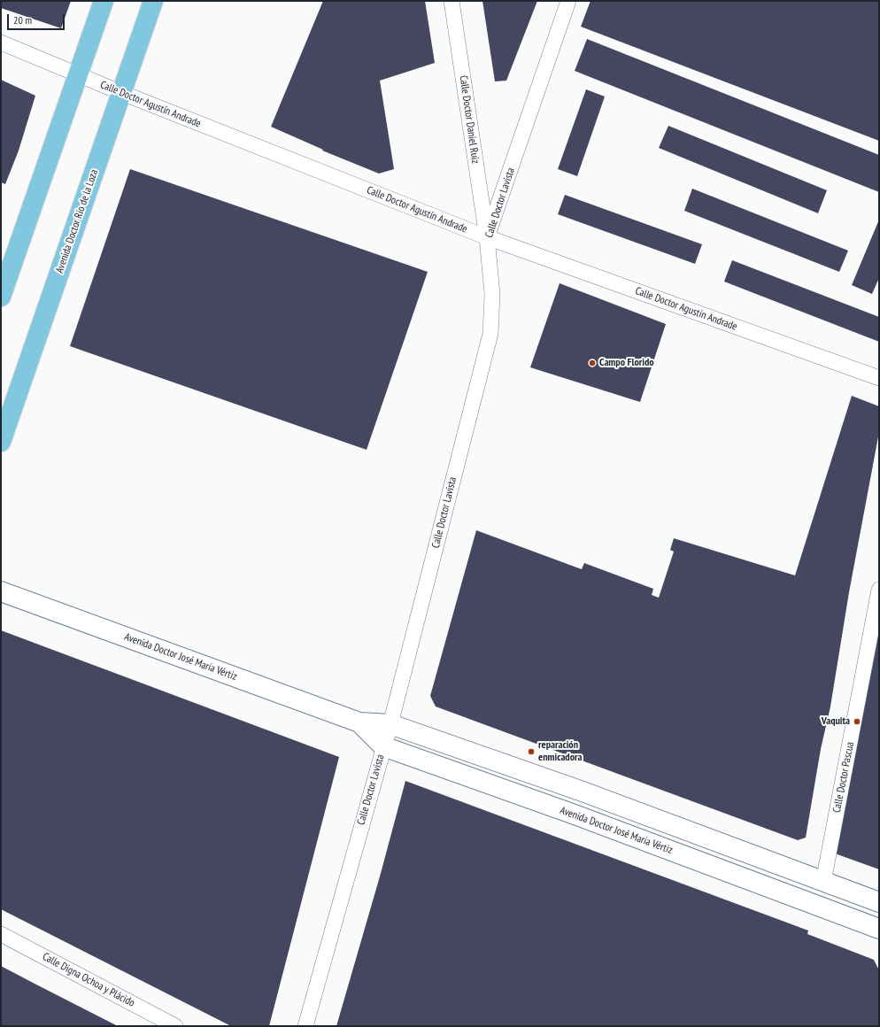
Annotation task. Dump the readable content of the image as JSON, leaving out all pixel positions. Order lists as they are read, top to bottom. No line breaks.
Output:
{"streets":{"main road":["Avenida Doctor Río de la Loza","Avenida Doctor José María Vértiz"],"street":["Calle Doctor Agustín Andrade","Calle Doctor Daniel Ruiz","Calle Doctor Lavista","Calle Doctor Pascua","Calle Digna Ochoa y Plácido"]},"crossings":[["Calle Doctor Agustín Andrade","Calle Doctor Daniel Ruiz"],["Calle Doctor Agustín Andrade","Calle Doctor Lavista"],["Calle Doctor Agustín Andrade","Avenida Doctor Río de la Loza"],["Calle Doctor Daniel Ruiz","Calle Doctor Lavista"],["Calle Doctor Lavista","Avenida Doctor José María Vértiz"],["Avenida Doctor José María Vértiz","Calle Doctor Pascua"]],"places":["Campo Florido","Vaquita","reparación enmicadora"],"scale_bar":"20 m"}
